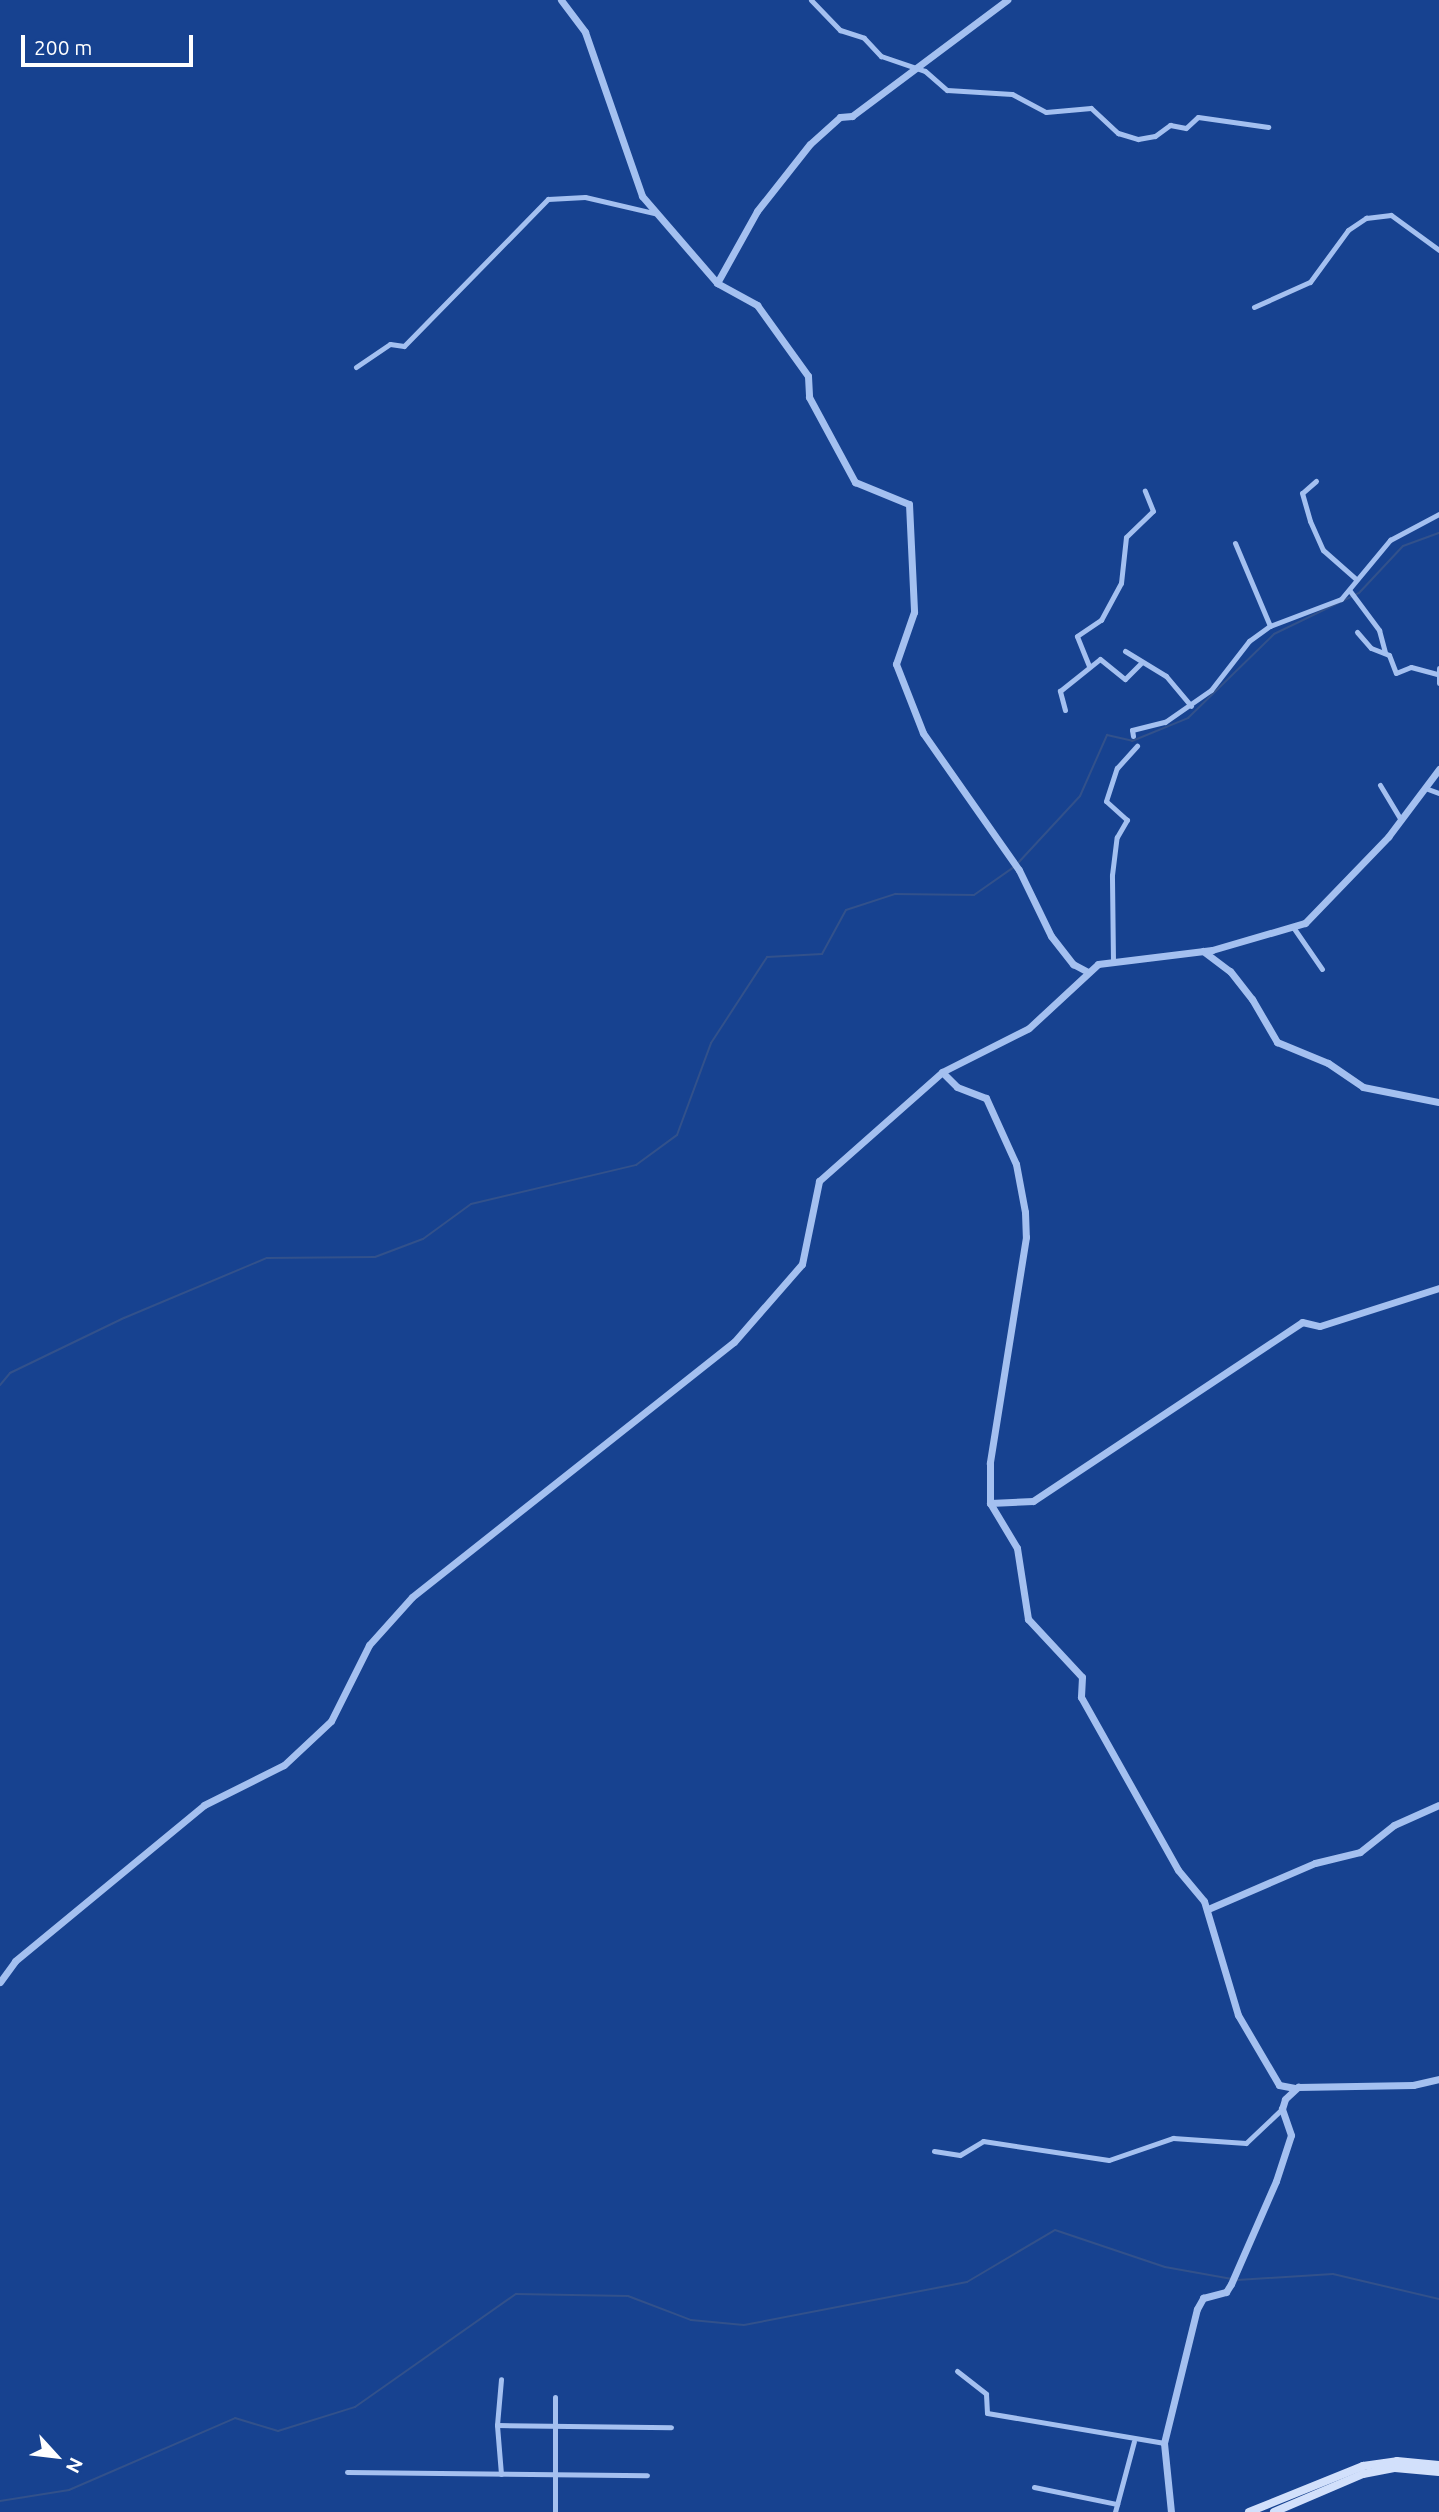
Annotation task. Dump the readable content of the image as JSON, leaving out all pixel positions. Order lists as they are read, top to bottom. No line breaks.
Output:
{"scale_bar":"200 m","north":"bottom right"}
